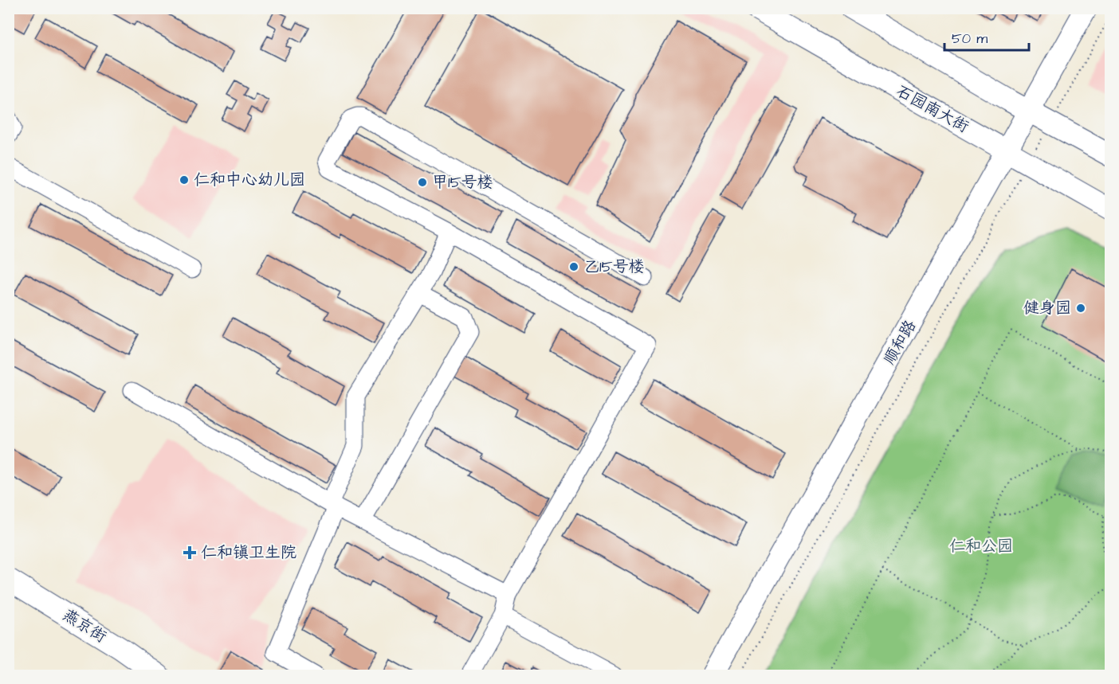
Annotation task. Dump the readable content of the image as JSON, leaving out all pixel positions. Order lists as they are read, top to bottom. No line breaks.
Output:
{"streets":{"main road":["石园南大街","顺和路","燕京街"]},"crossings":[["石园南大街","顺和路"]],"parks":["仁和公园"],"places":{"other":["仁和中心幼儿园","甲15号楼","乙15号楼","健身园"],"health":["仁和镇卫生院"]},"scale_bar":"50 m"}
